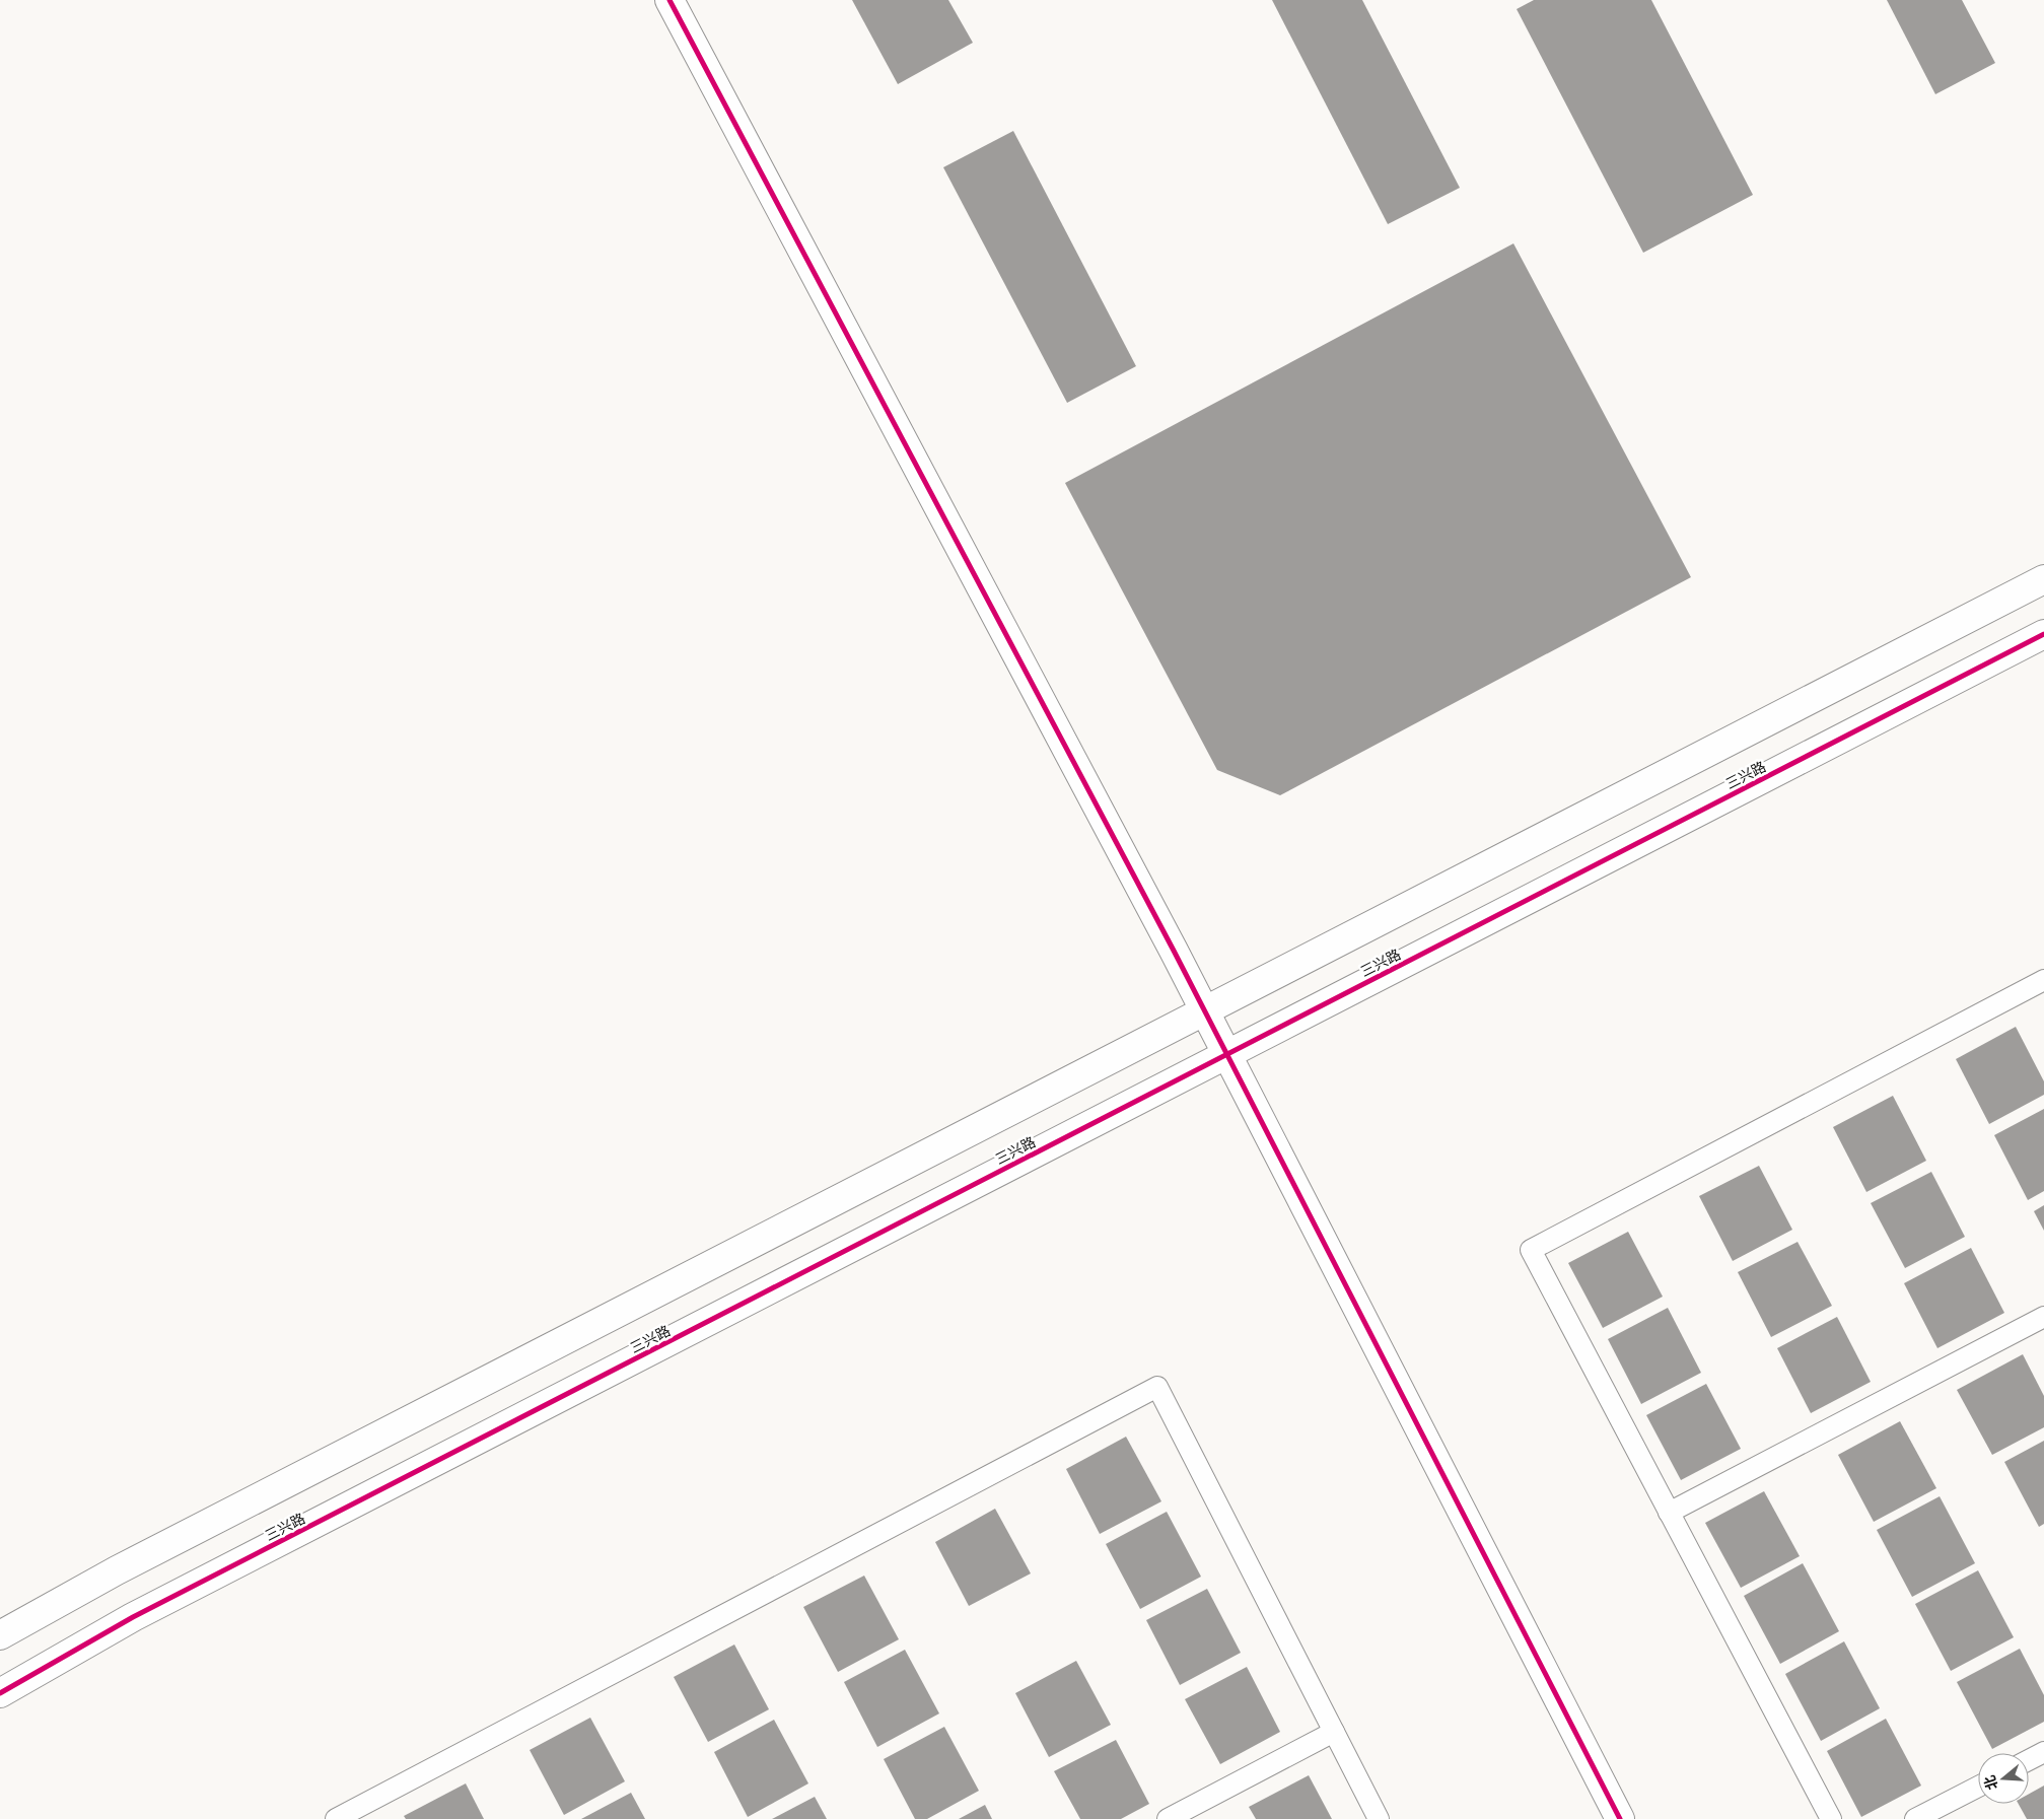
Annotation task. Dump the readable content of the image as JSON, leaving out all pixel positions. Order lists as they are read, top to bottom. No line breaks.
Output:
{"streets":{"street":["三兴路"]},"north":"left"}
